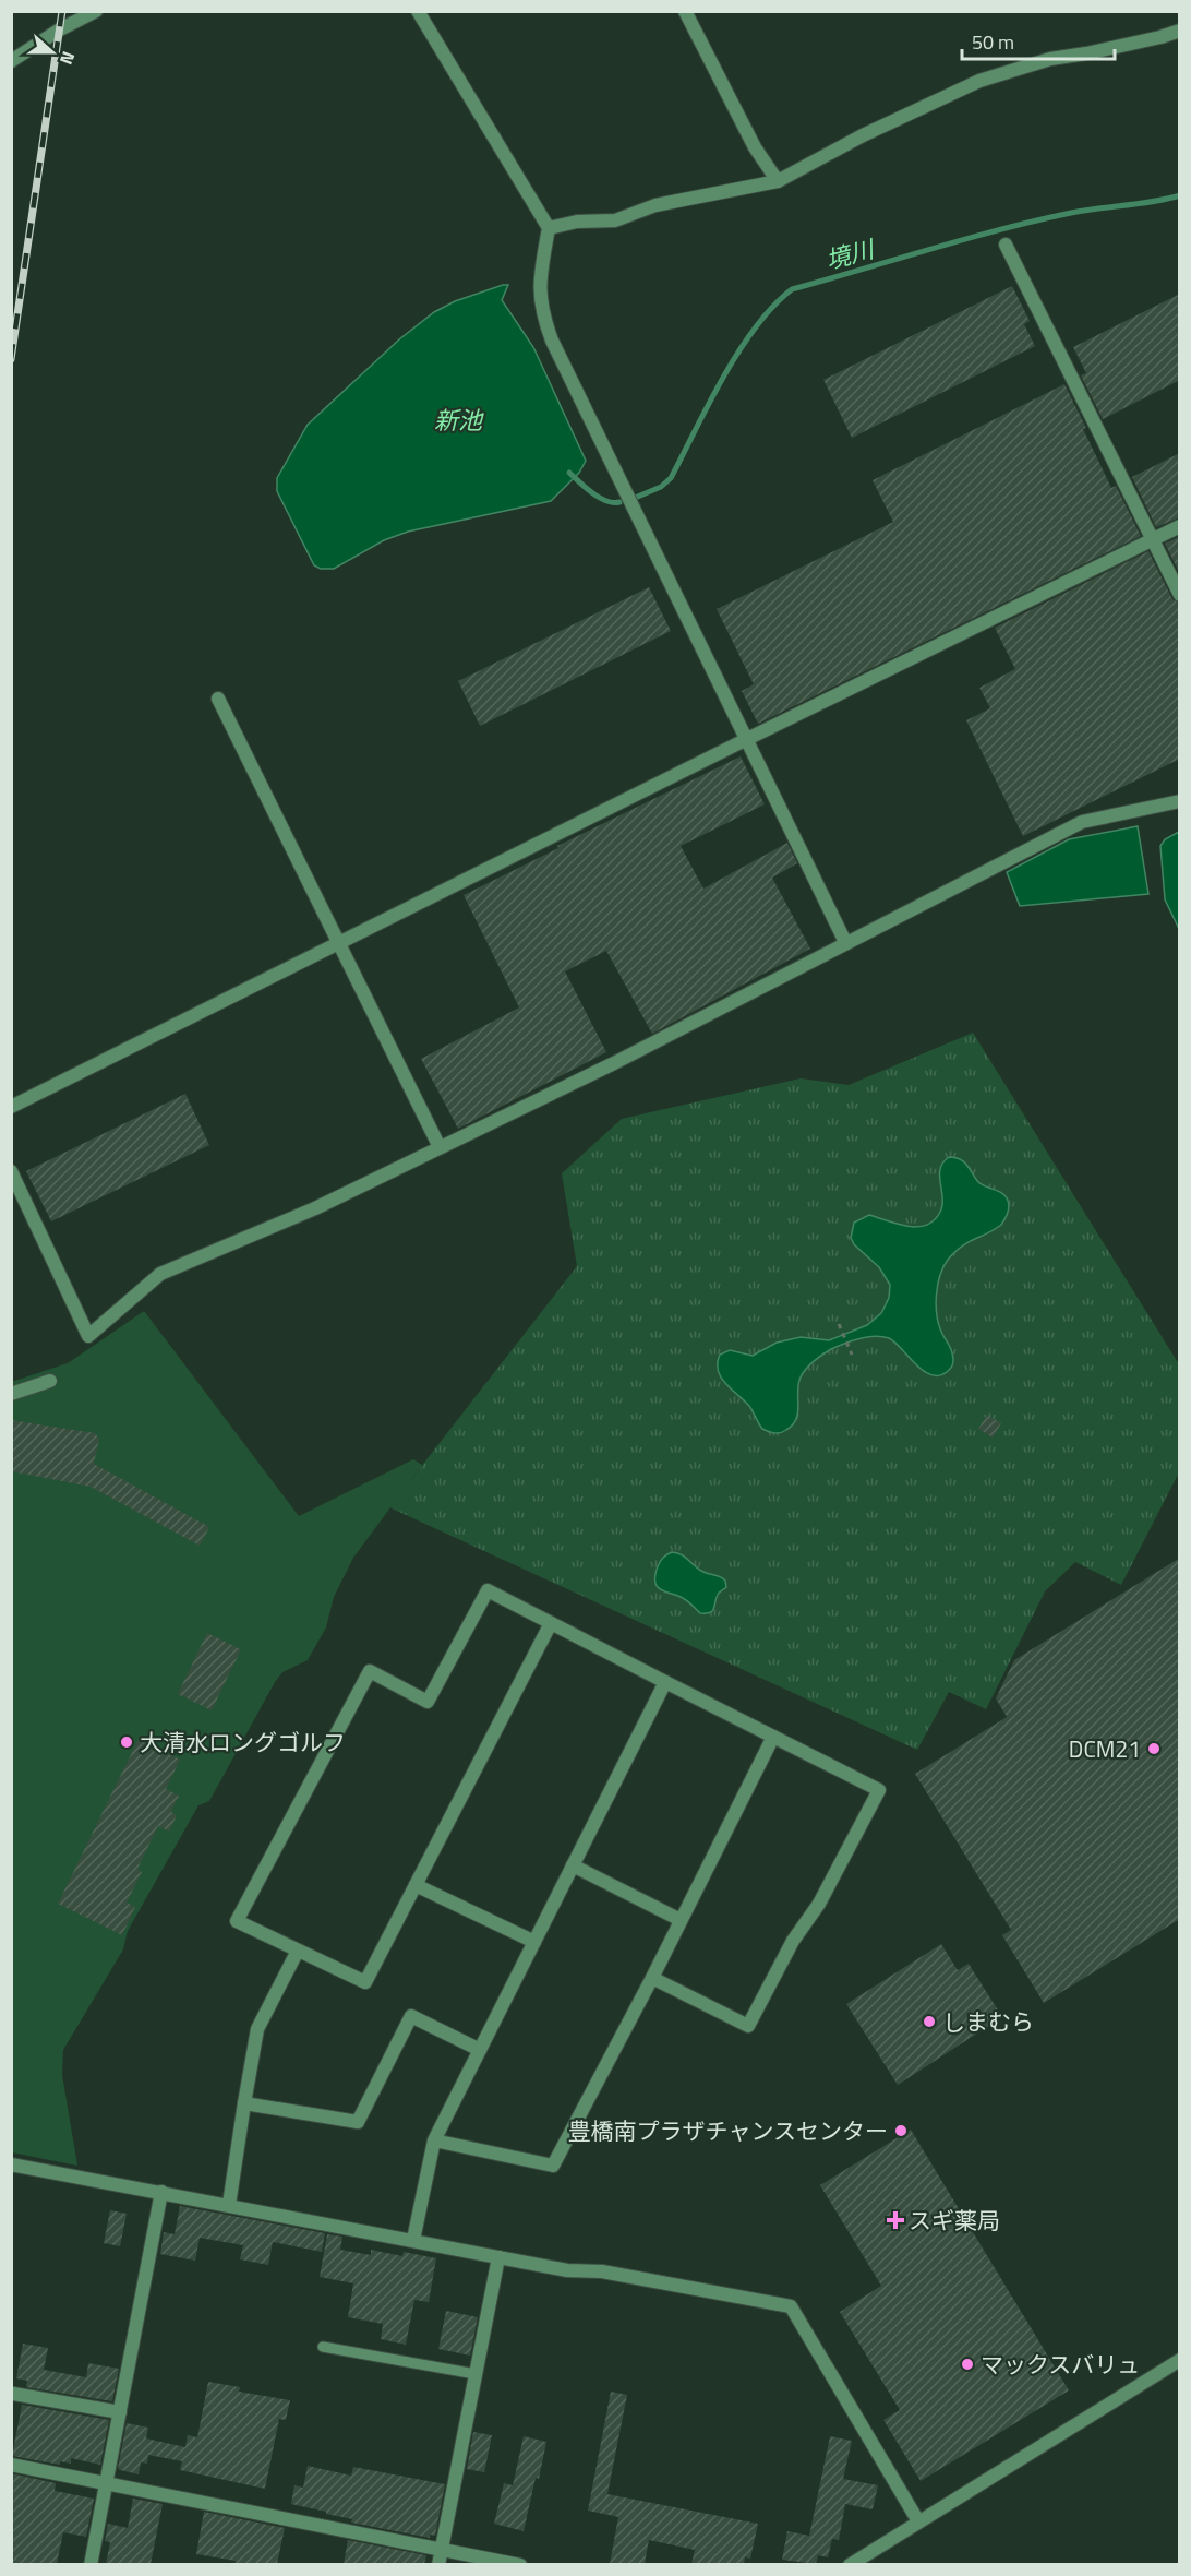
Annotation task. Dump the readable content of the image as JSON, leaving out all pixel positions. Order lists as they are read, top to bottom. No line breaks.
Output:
{"water":["境川","新池"],"places":{"other":["大清水ロングゴルフ","DCM21","しまむら","豊橋南プラザチャンスセンター","マックスバリュ"],"health":["スギ薬局"]},"scale_bar":"50 m","north":"right"}
